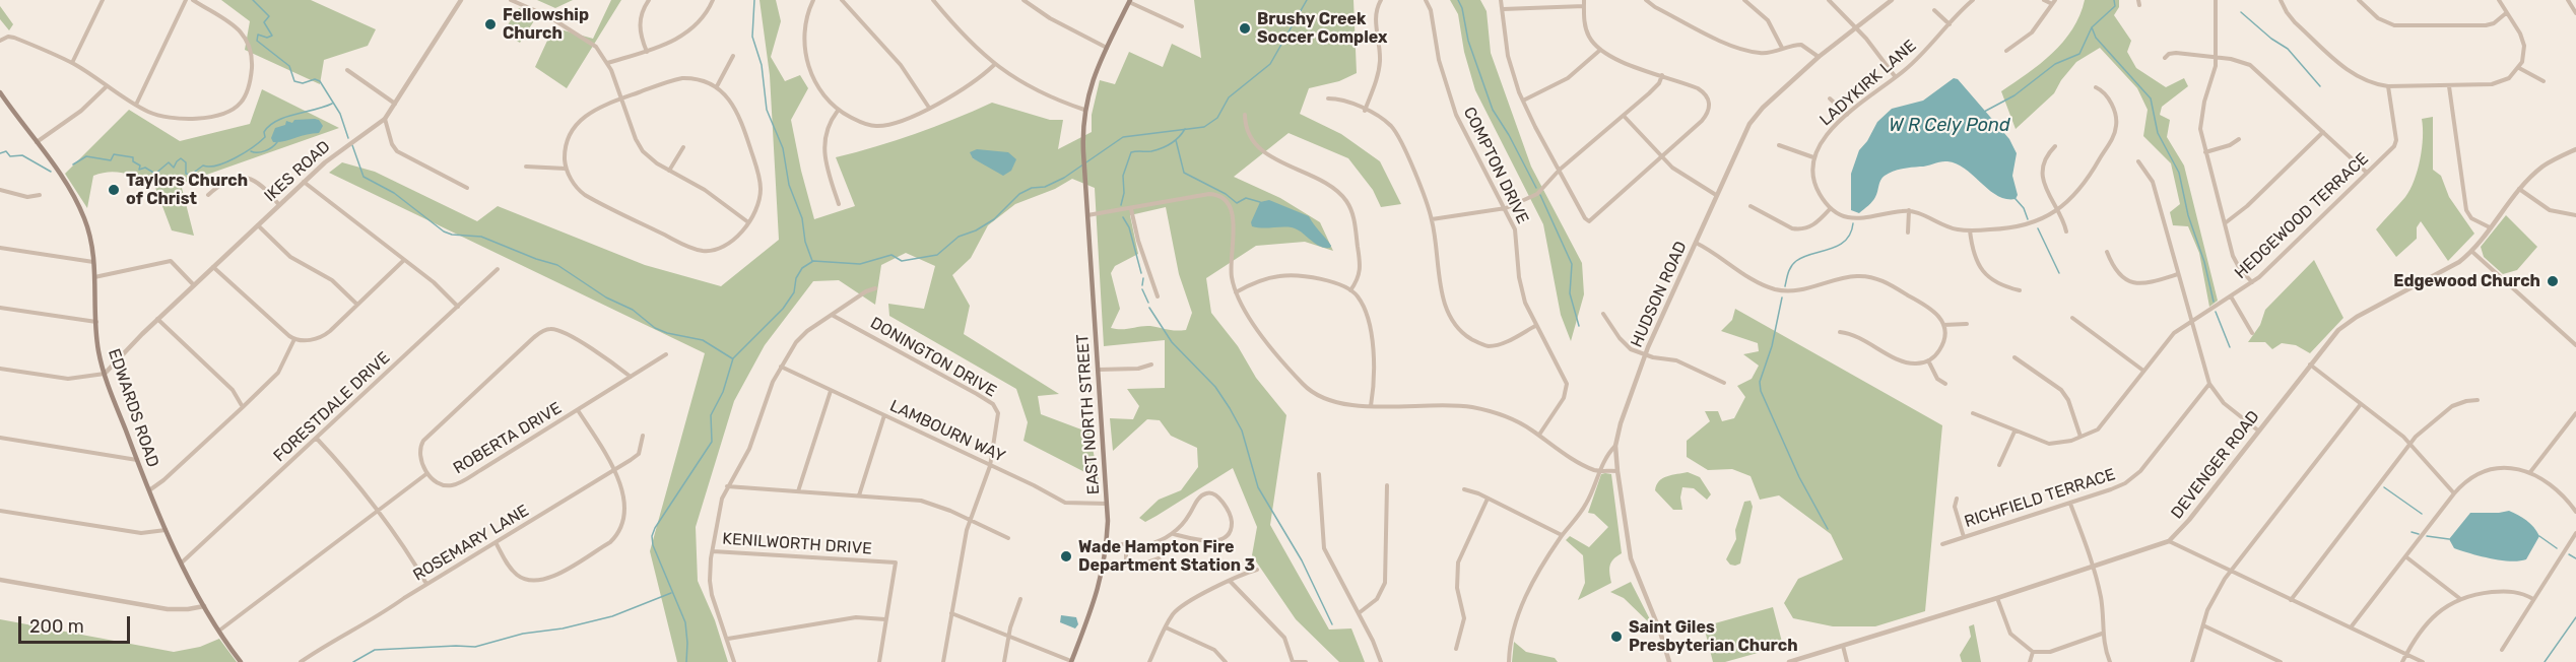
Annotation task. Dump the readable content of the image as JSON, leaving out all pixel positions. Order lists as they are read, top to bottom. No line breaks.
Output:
{"streets":{"main road":["EDWARDS ROAD","EAST NORTH STREET"],"street":["LADYKIRK LANE","COMPTON DRIVE","IKES ROAD","HEDGEWOOD TERRACE","HUDSON ROAD","DONINGTON DRIVE","FORESTDALE DRIVE","LAMBOURN WAY","ROBERTA DRIVE","DEVENGER ROAD","RICHFIELD TERRACE","ROSEMARY LANE","KENILWORTH DRIVE"]},"crossings":[["IKES ROAD","EDWARDS ROAD"],["DONINGTON DRIVE","LAMBOURN WAY"],["FORESTDALE DRIVE","EDWARDS ROAD"],["EAST NORTH STREET","LAMBOURN WAY"]],"water":["W R Cely Pond"],"places":["Fellowship Church","Brushy Creek Soccer Complex","Taylors Church of Christ","Edgewood Church","Wade Hampton Fire Department Station 3","Saint Giles Presbyterian Church"],"scale_bar":"200 m"}
